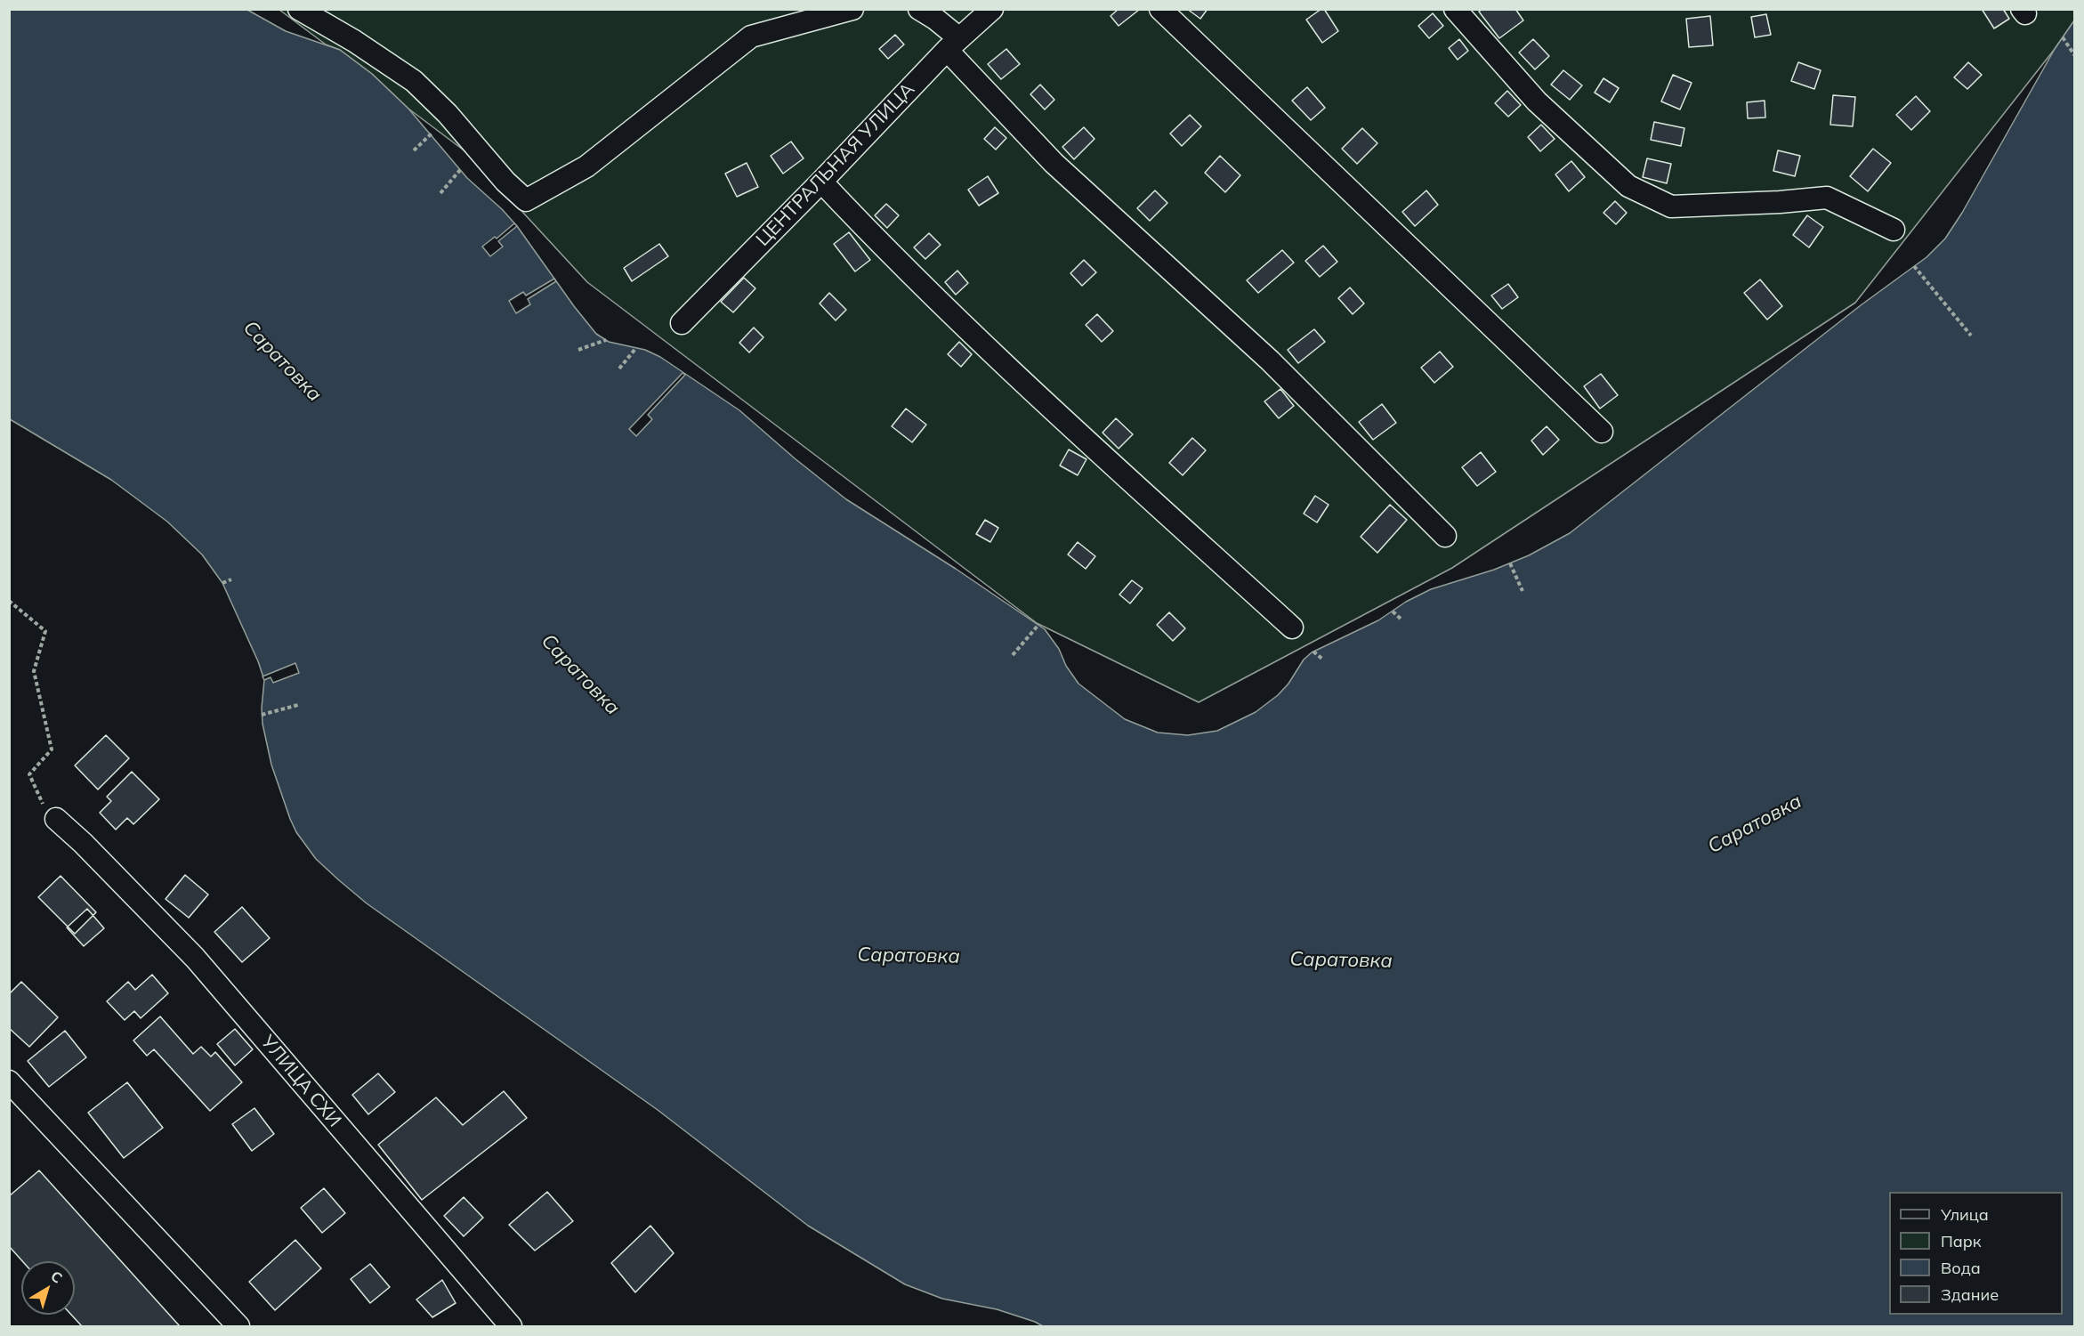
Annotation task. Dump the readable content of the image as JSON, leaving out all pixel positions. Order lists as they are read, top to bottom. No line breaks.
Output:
{"streets":{"street":["ЦЕНТРАЛЬНАЯ УЛИЦА","УЛИЦА СХИ"]},"water":["Саратовка"],"legend":["Улица","Парк","Вода","Здание"],"north":"top right"}
